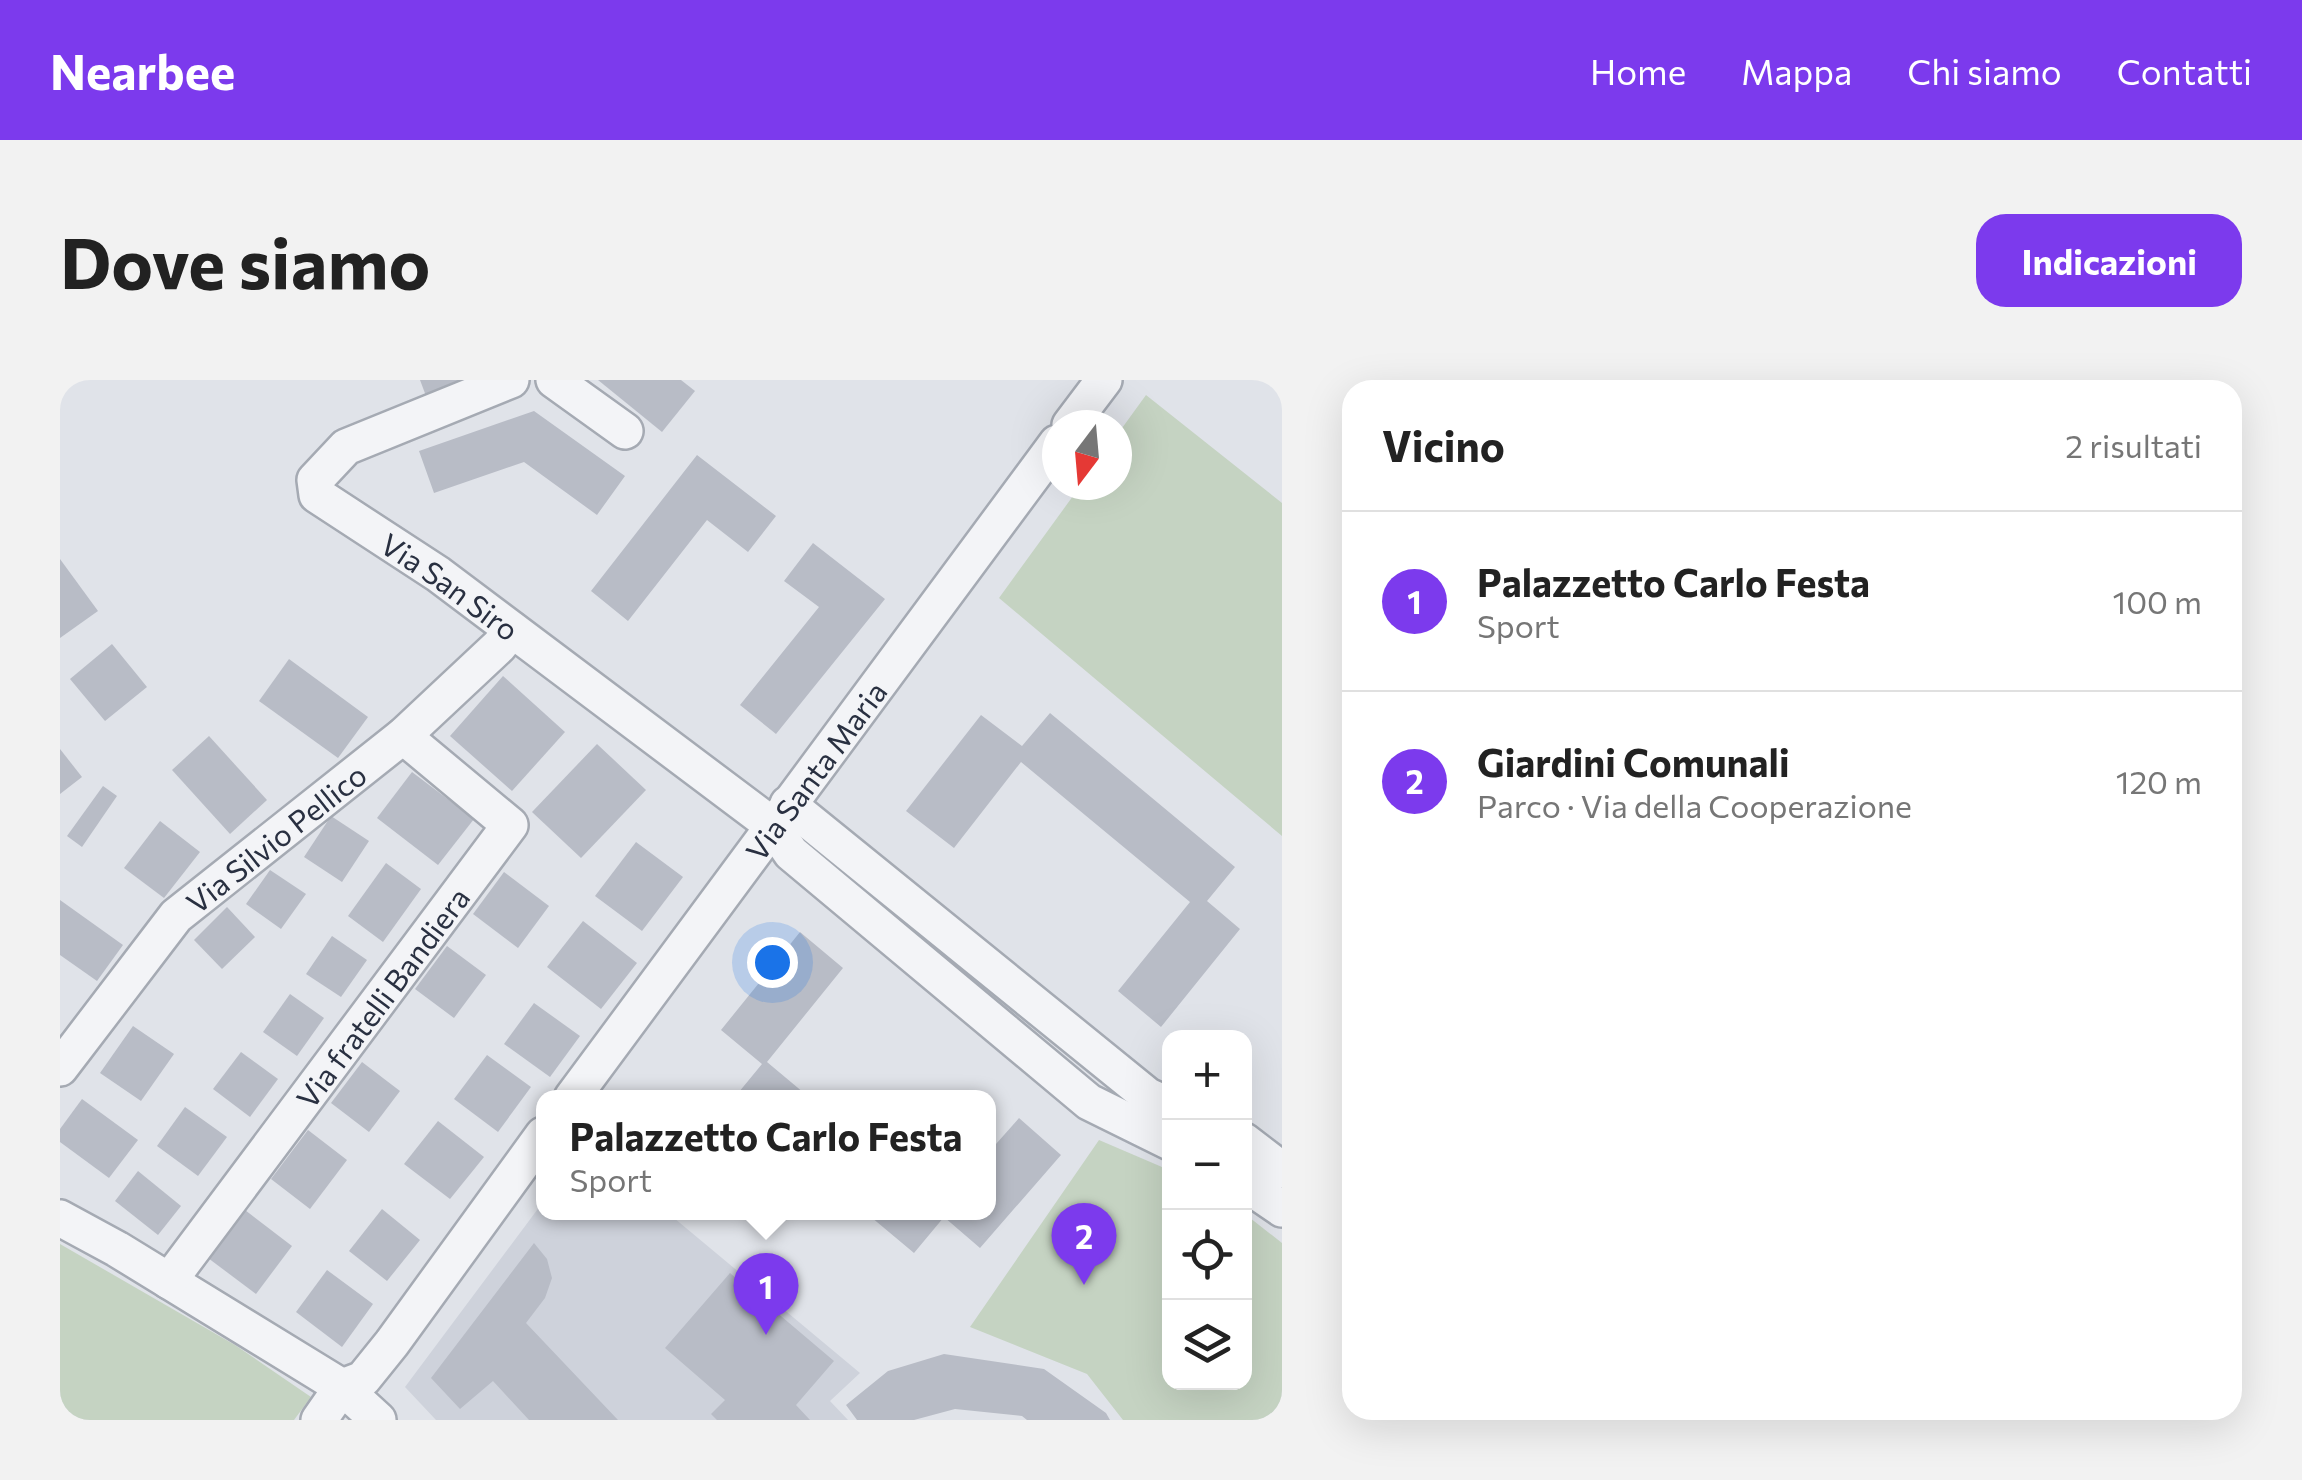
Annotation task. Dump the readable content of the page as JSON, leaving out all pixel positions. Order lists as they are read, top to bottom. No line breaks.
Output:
{"streets":{"street":["Via San Siro","Via Santa Maria","Via Silvio Pellico","Via fratelli Bandiera"]},"crossings":[["Via San Siro","Via Santa Maria"],["Via San Siro","Via Silvio Pellico"],["Via Silvio Pellico","Via fratelli Bandiera"]],"north":"bottom","page":{"header":"Nearbee","nav":["Home","Mappa","Chi siamo","Contatti"],"buttons":"Indicazioni","title":"Dove siamo","heading":["Vicino","2 risultati"],"list":[{"mark":"1","name":"Palazzetto Carlo Festa","note":"Sport","value":"100 m"},{"mark":"2","name":"Giardini Comunali","note":"Parco · Via della Cooperazione","value":"120 m"}],"map_buttons":["+","−"],"popup":["Palazzetto Carlo Festa","Sport"],"pins":["2","1"]}}
